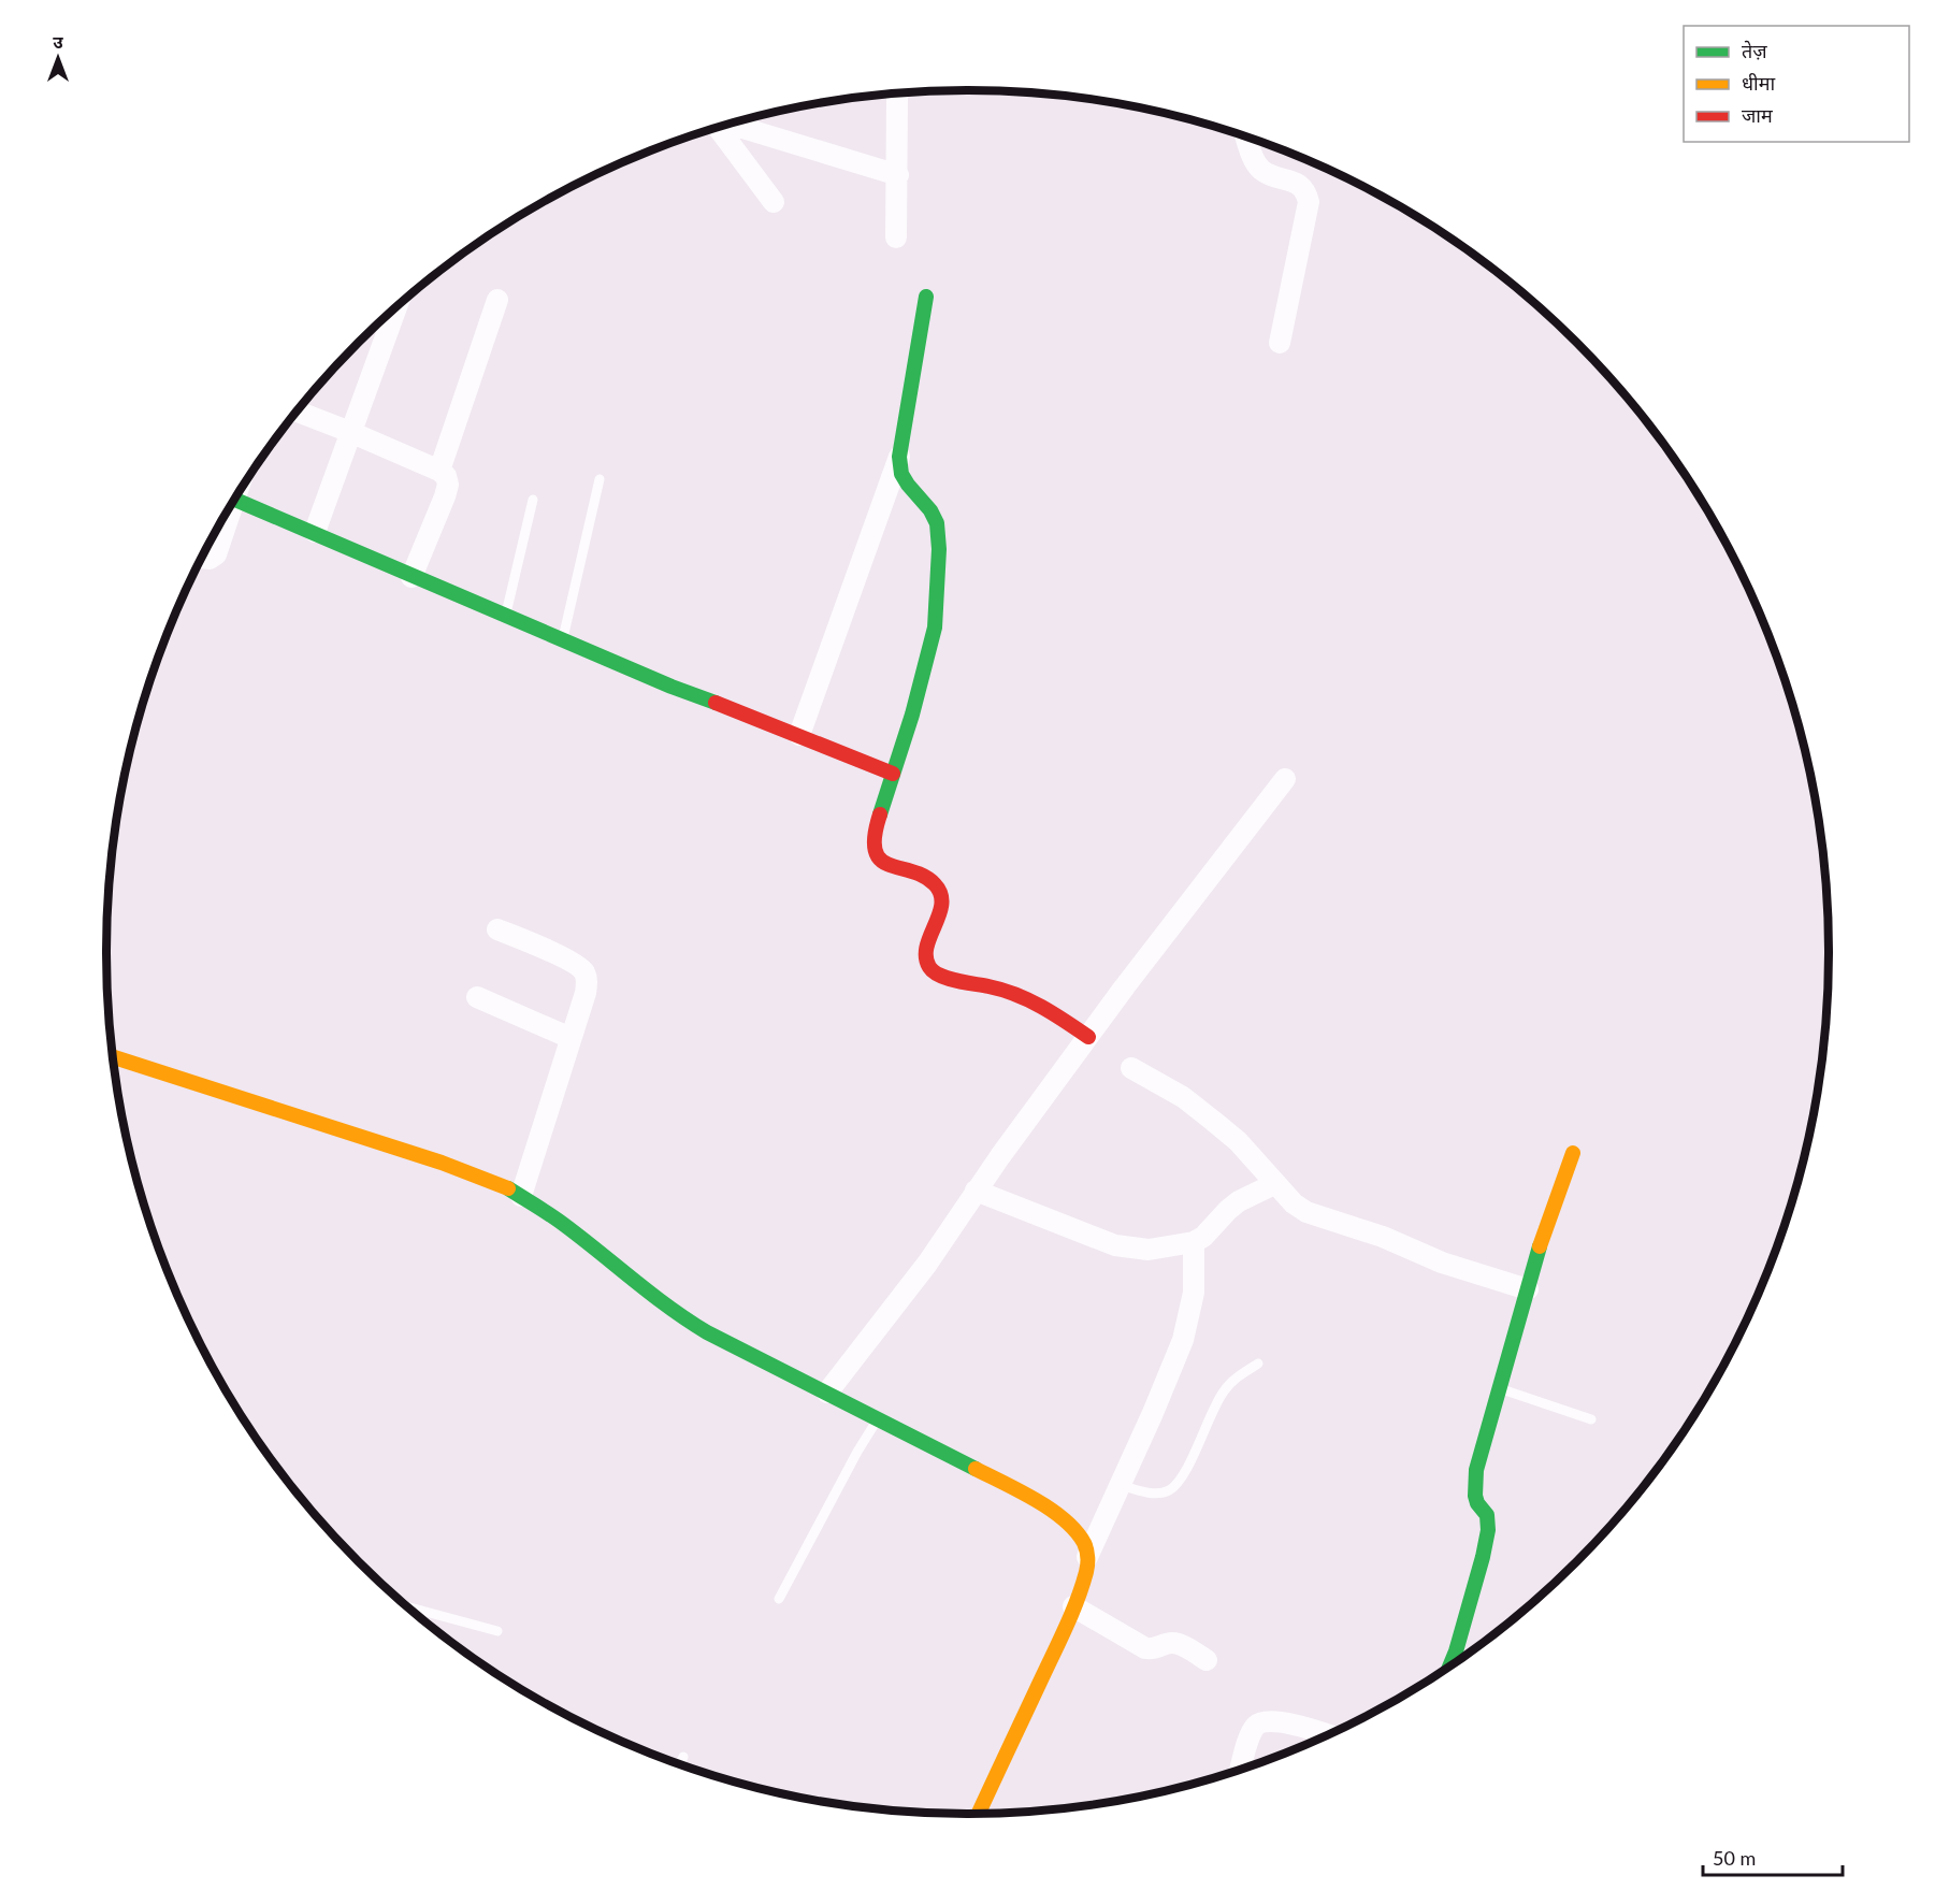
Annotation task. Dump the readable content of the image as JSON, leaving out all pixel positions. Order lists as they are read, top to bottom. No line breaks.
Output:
{"legend":["तेज़","धीमा","जाम"],"scale_bar":"50 m","north":"top"}
